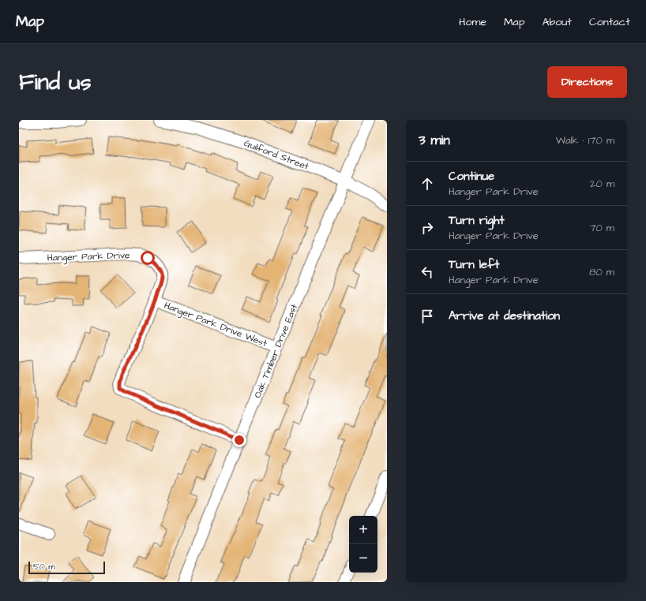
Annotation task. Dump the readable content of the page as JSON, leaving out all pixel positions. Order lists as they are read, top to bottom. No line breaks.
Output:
{"streets":{"street":["Guilford Street","Hanger Park Drive","Hanger Park Drive West","Oak Timber Drive East"]},"crossings":[["Guilford Street","Oak Timber Drive East"],["Hanger Park Drive","Hanger Park Drive West"],["Hanger Park Drive","Oak Timber Drive East"],["Hanger Park Drive West","Oak Timber Drive East"]],"scale_bar":"50 m","page":{"header":"Map","nav":["Home","Map","About","Contact"],"buttons":"Directions","title":"Find us","heading":["3 min","Walk · 170 m"],"list":[["Continue","Hanger Park Drive","20 m"],["Turn right","Hanger Park Drive","70 m"],["Turn left","Hanger Park Drive","80 m"],"Arrive at destination"],"map_buttons":["+","−"],"scale":"50 m"}}
